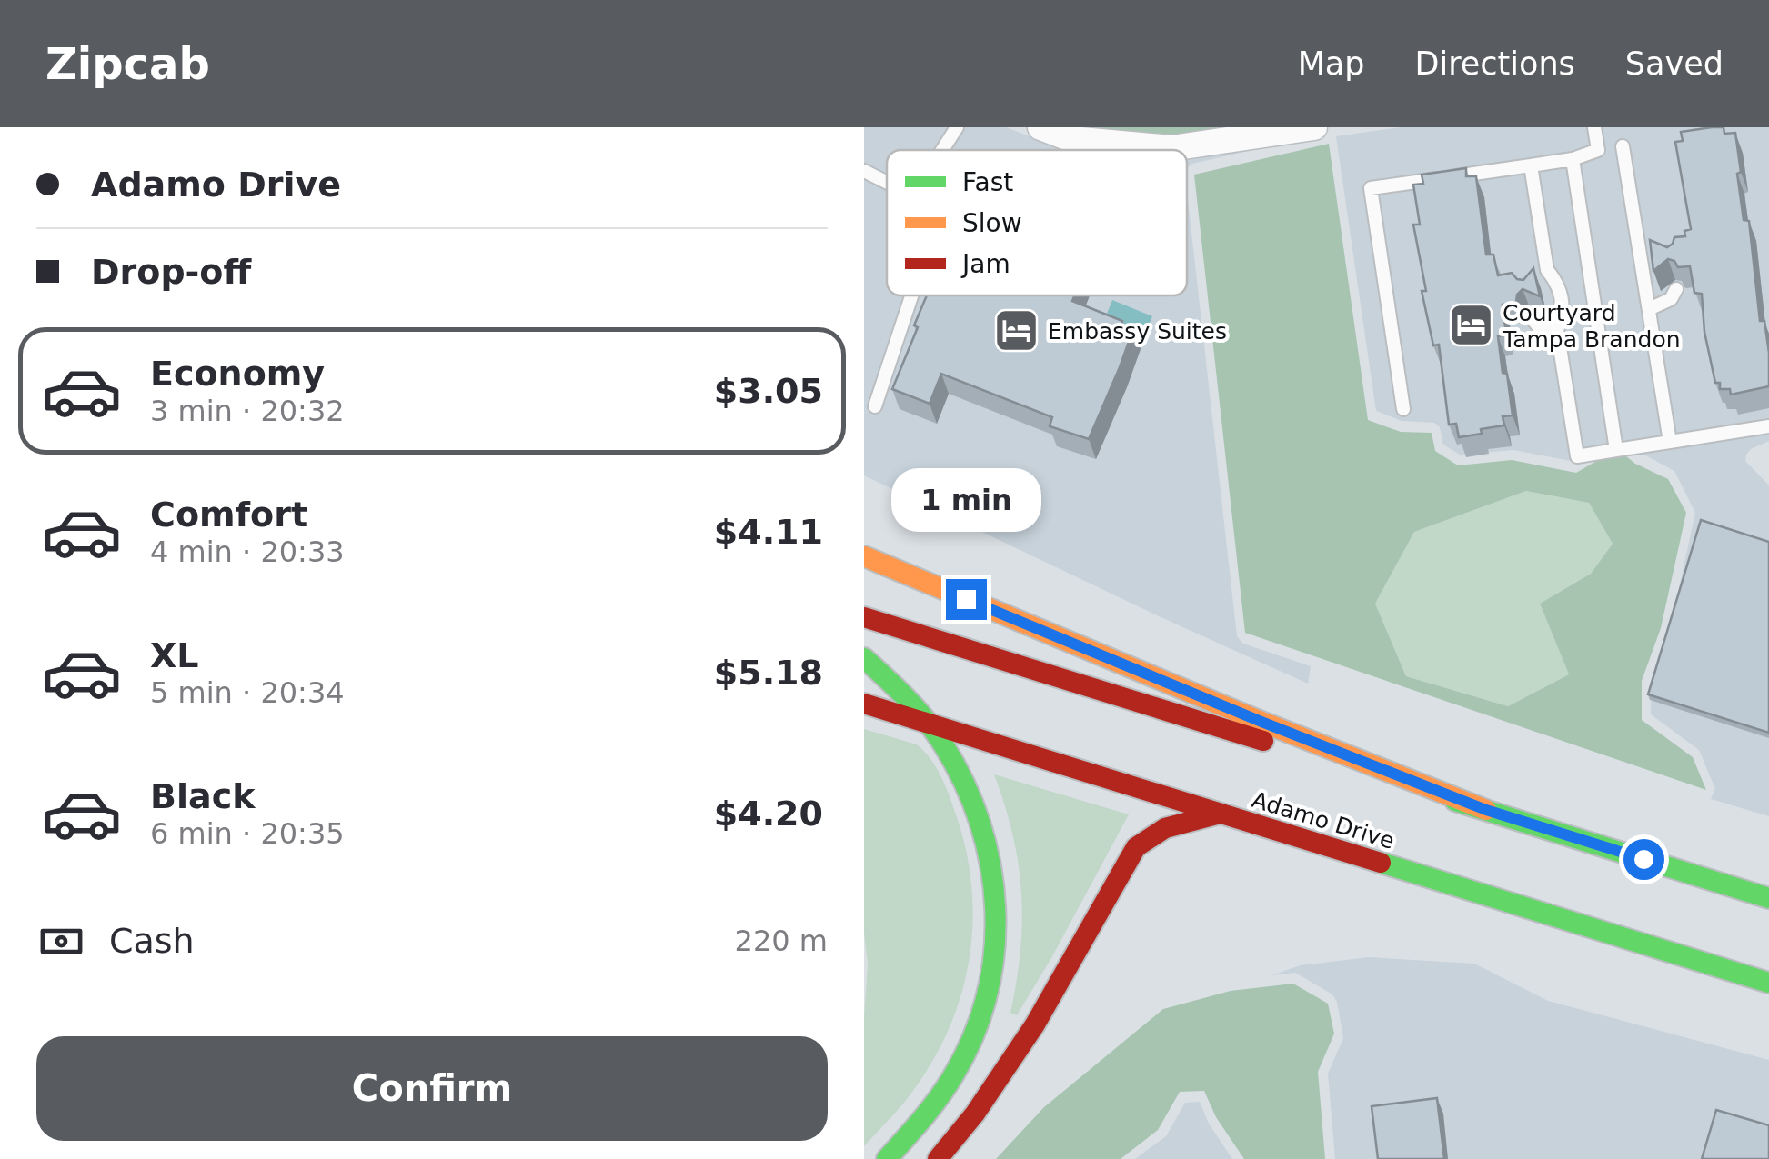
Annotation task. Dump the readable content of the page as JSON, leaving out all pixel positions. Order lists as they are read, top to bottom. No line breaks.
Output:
{"streets":{"main road":["Adamo Drive"]},"places":{"hotel":["Courtyard Tampa Brandon","Embassy Suites"]},"legend":["Fast","Slow","Jam"],"page":{"header":"Zipcab","nav":["Map","Directions","Saved"],"banner":["Adamo Drive","Drop-off"],"list":[{"name":"Economy","note":"3 min · 20:32","value":"$3.05"},{"name":"Comfort","note":"4 min · 20:33","value":"$4.11"},{"name":"XL","note":"5 min · 20:34","value":"$5.18"},{"name":"Black","note":"6 min · 20:35","value":"$4.20"}],"bubble":"1 min","pay":["Cash","220 m"],"buttons":"Confirm"}}
